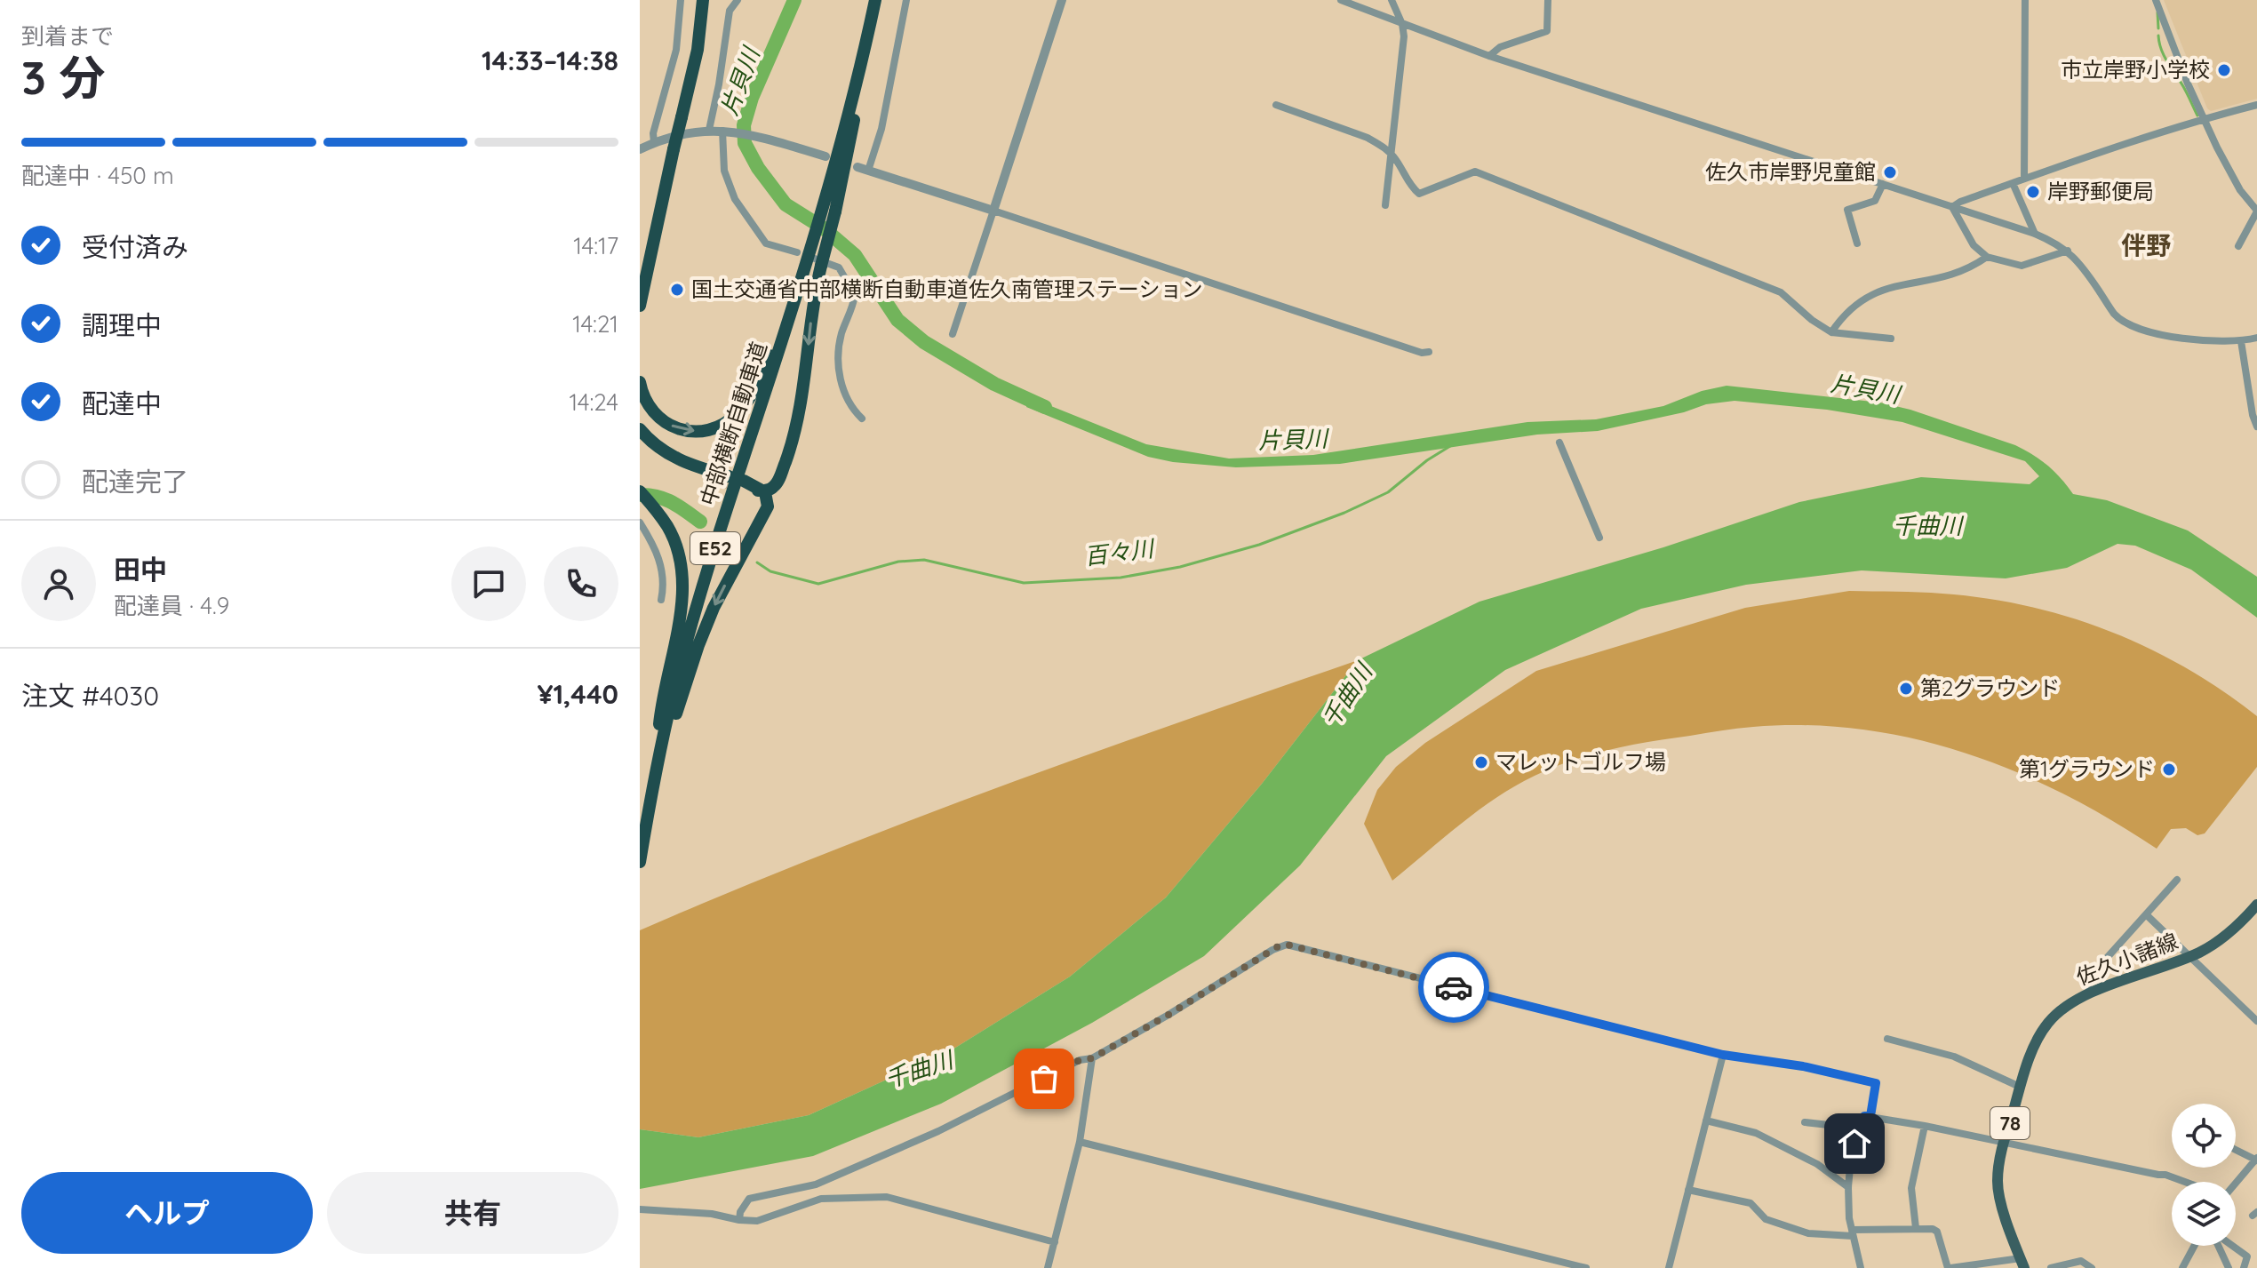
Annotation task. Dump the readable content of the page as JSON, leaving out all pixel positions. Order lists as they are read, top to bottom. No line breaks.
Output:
{"streets":{"highway":["中部横断自動車道","E52"],"main road":["佐久小諸線","78"]},"districts":["伴野"],"water":["片貝川","千曲川","百々川"],"places":["市立岸野小学校","佐久市岸野児童館","岸野郵便局","国土交通省中部横断自動車道佐久南管理ステーション","第2グラウンド","マレットゴルフ場","第1グラウンド"],"page":{"heading":["3 分","到着まで","14:33–14:38"],"panel":["田中","配達員 · 4.9","注文 #4030","¥1,440"],"bar":"配達中 · 450 m","list":[["受付済み","14:17"],["調理中","14:21"],["配達中","14:24"],"配達完了"],"buttons":["ヘルプ","共有"]}}
